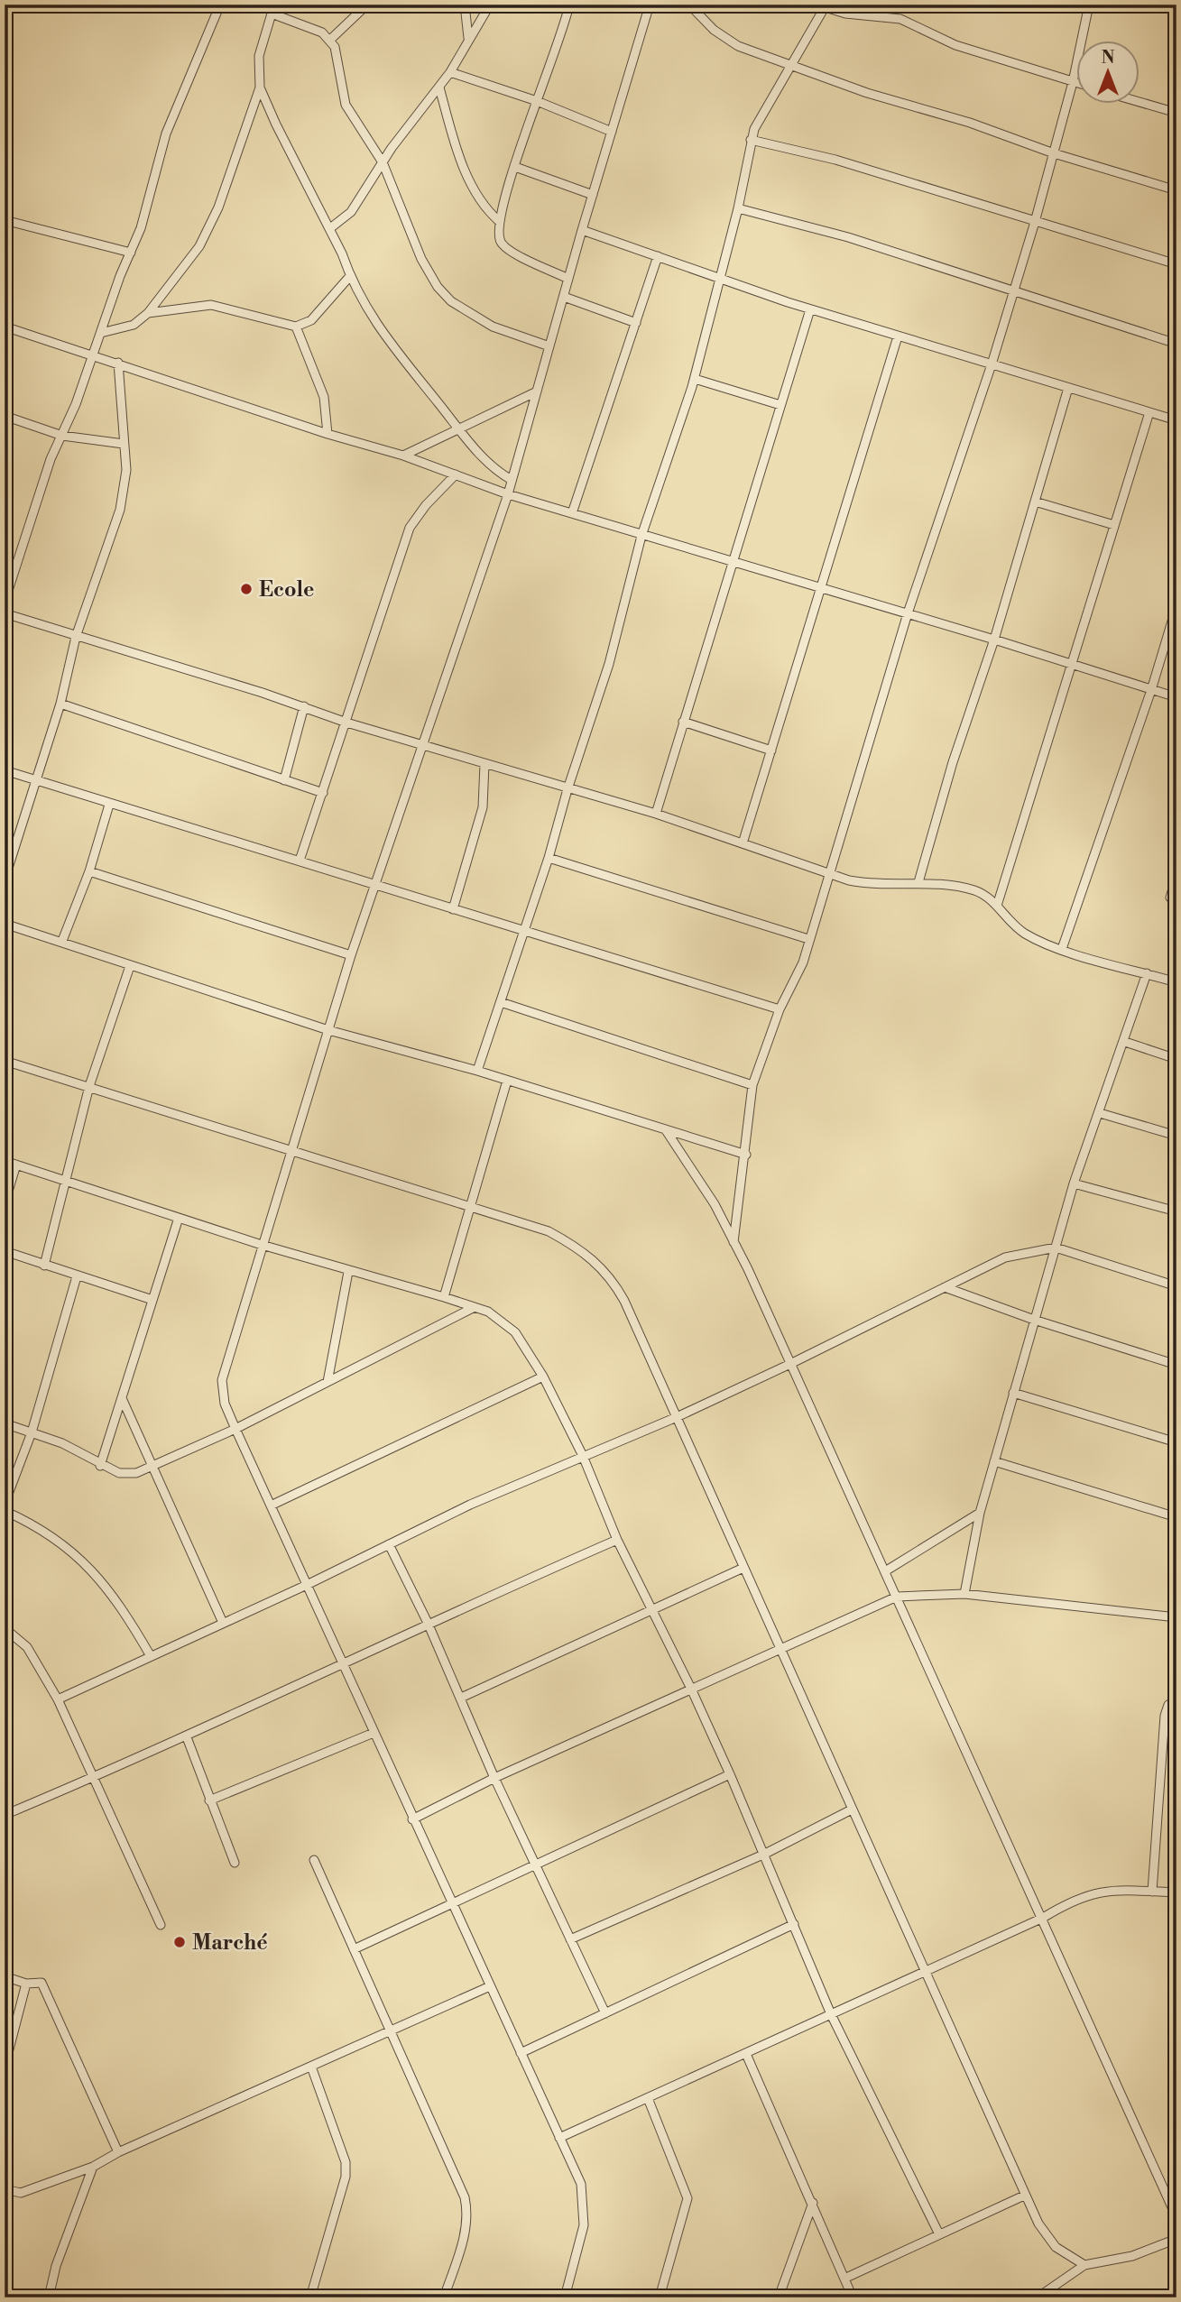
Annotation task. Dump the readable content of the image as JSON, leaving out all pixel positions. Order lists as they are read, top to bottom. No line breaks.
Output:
{"places":["Ecole","Marché"],"north":"top"}
